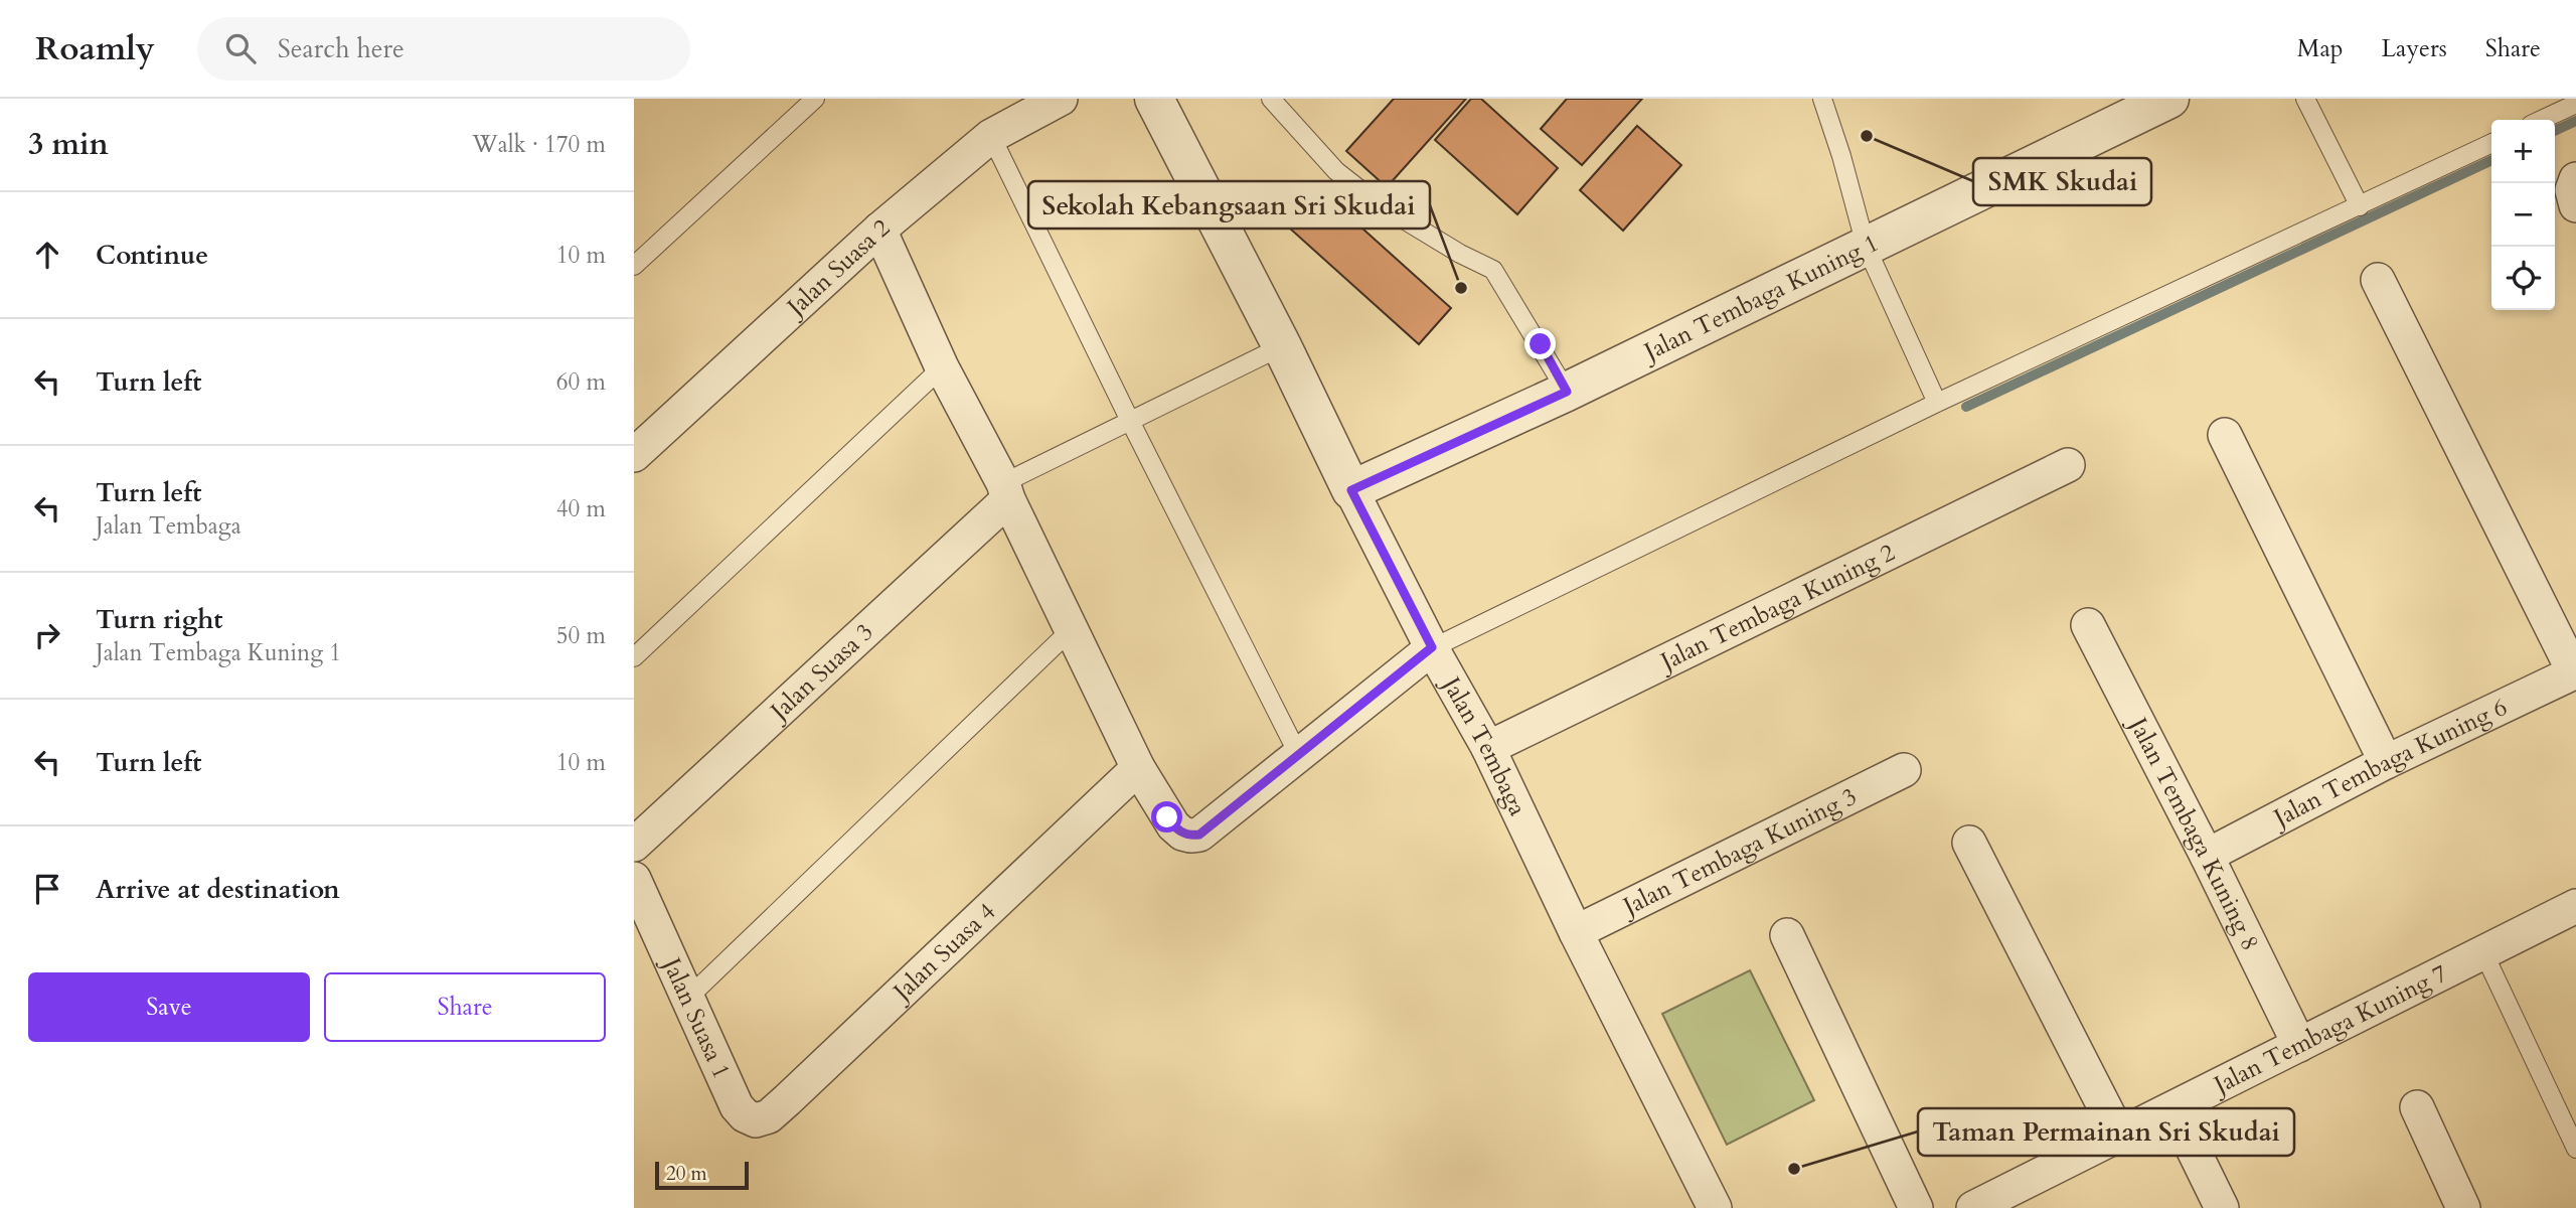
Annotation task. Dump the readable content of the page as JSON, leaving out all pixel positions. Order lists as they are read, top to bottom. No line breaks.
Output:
{"streets":{"street":["Jalan Suasa 2","Jalan Tembaga Kuning 1","Jalan Tembaga Kuning 2","Jalan Suasa 3","Jalan Tembaga","Jalan Tembaga Kuning 6","Jalan Tembaga Kuning 8","Jalan Tembaga Kuning 3","Jalan Suasa 4","Jalan Suasa 1","Jalan Tembaga Kuning 7"]},"crossings":[["Jalan Tembaga Kuning 1","Jalan Tembaga"],["Jalan Tembaga Kuning 2","Jalan Tembaga"],["Jalan Tembaga","Jalan Tembaga Kuning 3"],["Jalan Tembaga Kuning 6","Jalan Tembaga Kuning 8"],["Jalan Tembaga Kuning 8","Jalan Tembaga Kuning 7"],["Jalan Suasa 4","Jalan Suasa 1"]],"places":["SMK Skudai","Sekolah Kebangsaan Sri Skudai","Taman Permainan Sri Skudai"],"scale_bar":"20 m","page":{"header":"Roamly","search":"Search here","nav":["Map","Layers","Share"],"heading":["3 min","Walk · 170 m"],"map_buttons":["+","−"],"list":[["Continue","10 m"],["Turn left","60 m"],["Turn left","Jalan Tembaga","40 m"],["Turn right","Jalan Tembaga Kuning 1","50 m"],["Turn left","10 m"],"Arrive at destination"],"buttons":["Save","Share"],"scale":"20 m"}}
